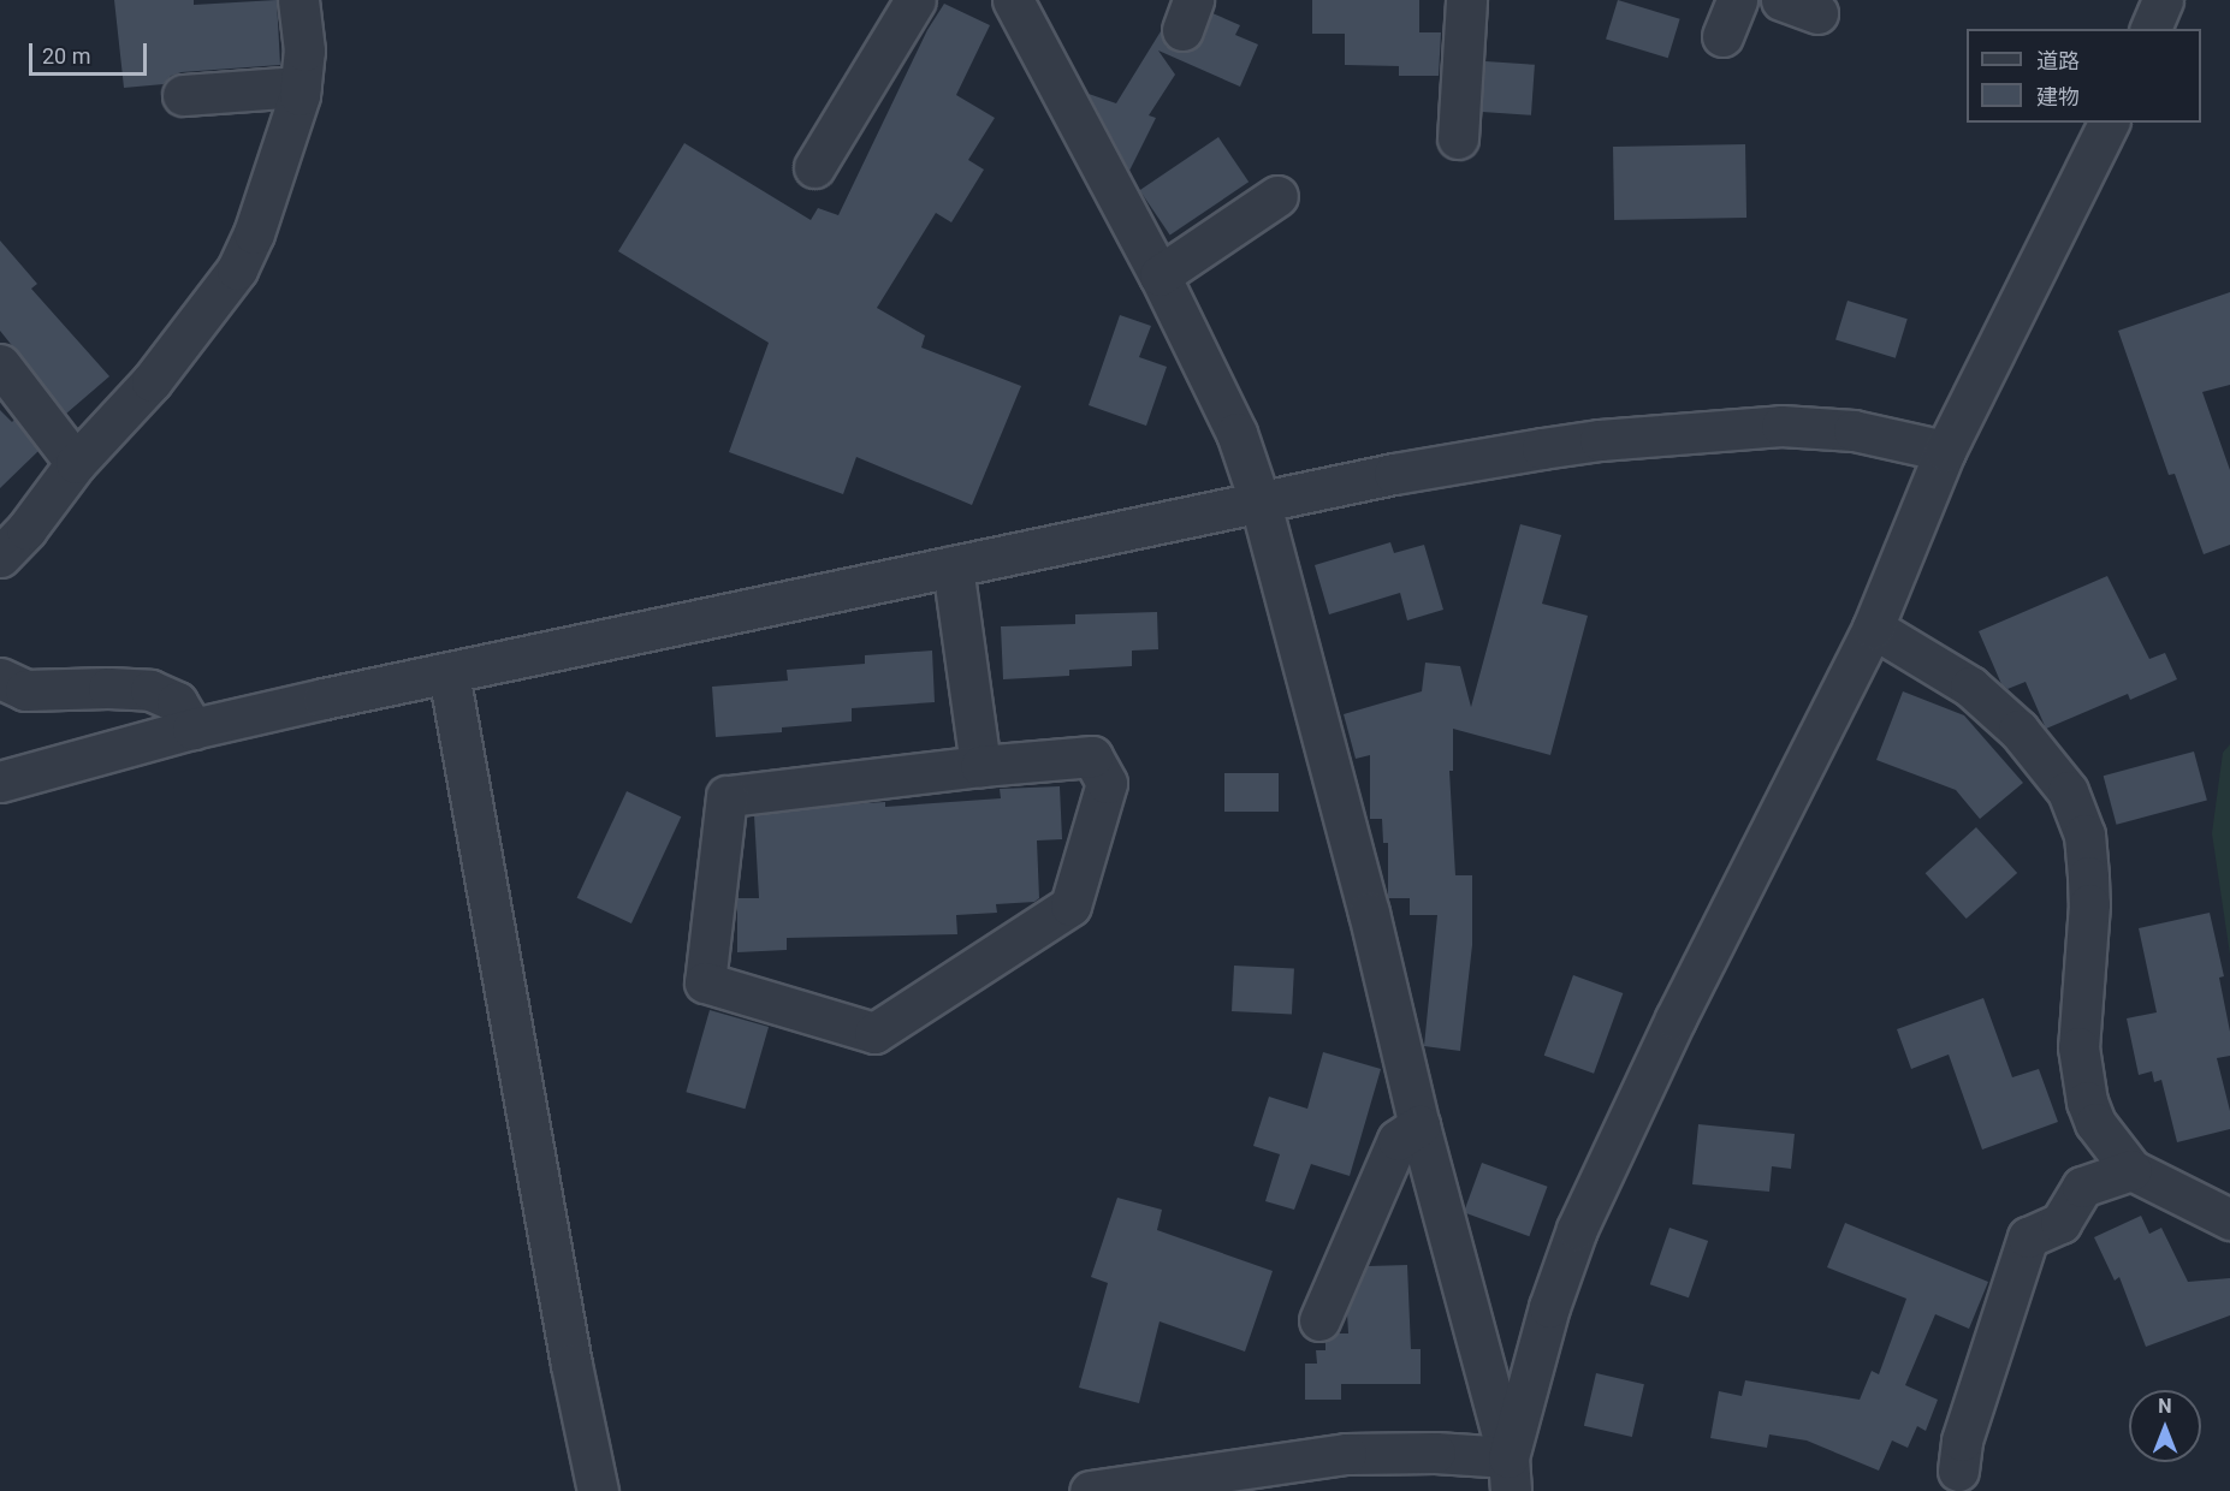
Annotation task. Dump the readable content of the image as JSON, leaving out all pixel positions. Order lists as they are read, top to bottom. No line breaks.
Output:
{"legend":["道路","建物"],"scale_bar":"20 m","north":"top"}
